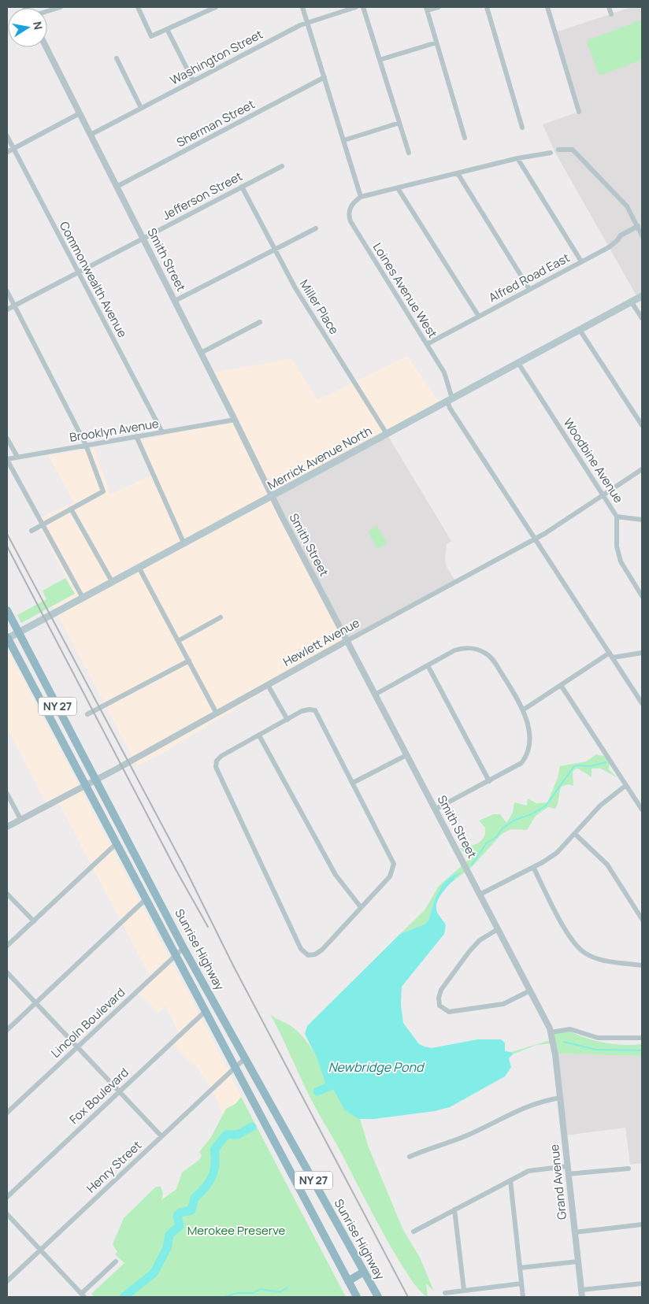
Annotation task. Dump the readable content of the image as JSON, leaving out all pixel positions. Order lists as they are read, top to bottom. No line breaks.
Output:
{"streets":{"highway":["NY 27","Sunrise Highway"],"main road":["Merrick Avenue North"],"street":["Washington Street","Sherman Street","Jefferson Street","Smith Street","Alfred Road East","Commonwealth Avenue","Loines Avenue West","Miller Place","Brooklyn Avenue","Woodbine Avenue","Hewlett Avenue","Lincoln Boulevard","Fox Boulevard","Henry Street","Grand Avenue"]},"crossings":[["Washington Street","Smith Street"],["Sherman Street","Smith Street"],["Jefferson Street","Smith Street"],["Jefferson Street","Commonwealth Avenue"],["Jefferson Street","Miller Place"],["Smith Street","Brooklyn Avenue"],["Smith Street","Merrick Avenue North"],["Smith Street","Hewlett Avenue"],["Smith Street","Grand Avenue"],["Alfred Road East","Loines Avenue West"],["Commonwealth Avenue","Brooklyn Avenue"],["Loines Avenue West","Merrick Avenue North"],["Loines Avenue West","Hewlett Avenue"],["Miller Place","Merrick Avenue North"],["Merrick Avenue North","Woodbine Avenue"],["Merrick Avenue North","Sunrise Highway"],["Woodbine Avenue","Hewlett Avenue"],["Hewlett Avenue","Sunrise Highway"],["Sunrise Highway","Lincoln Boulevard"],["Sunrise Highway","Fox Boulevard"],["Sunrise Highway","Henry Street"]],"water":["Newbridge Pond"],"parks":["Merokee Preserve"],"north":"right"}
